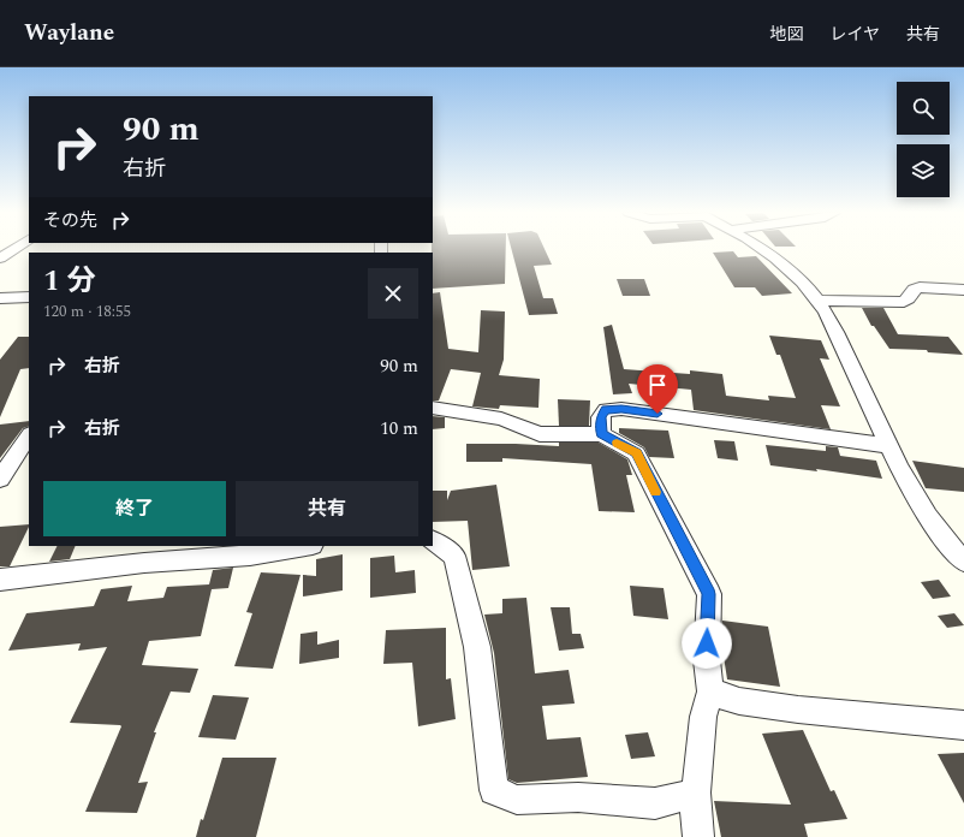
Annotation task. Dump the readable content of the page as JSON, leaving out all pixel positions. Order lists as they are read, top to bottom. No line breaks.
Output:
{"page":{"header":"Waylane","nav":["地図","レイヤ","共有"],"turn":["90 m","右折"],"then":"その先","heading":["1 分","120 m · 18:55"],"list":[{"name":"右折","value":"90 m"},{"name":"右折","value":"10 m"}],"buttons":["終了","共有"]}}
